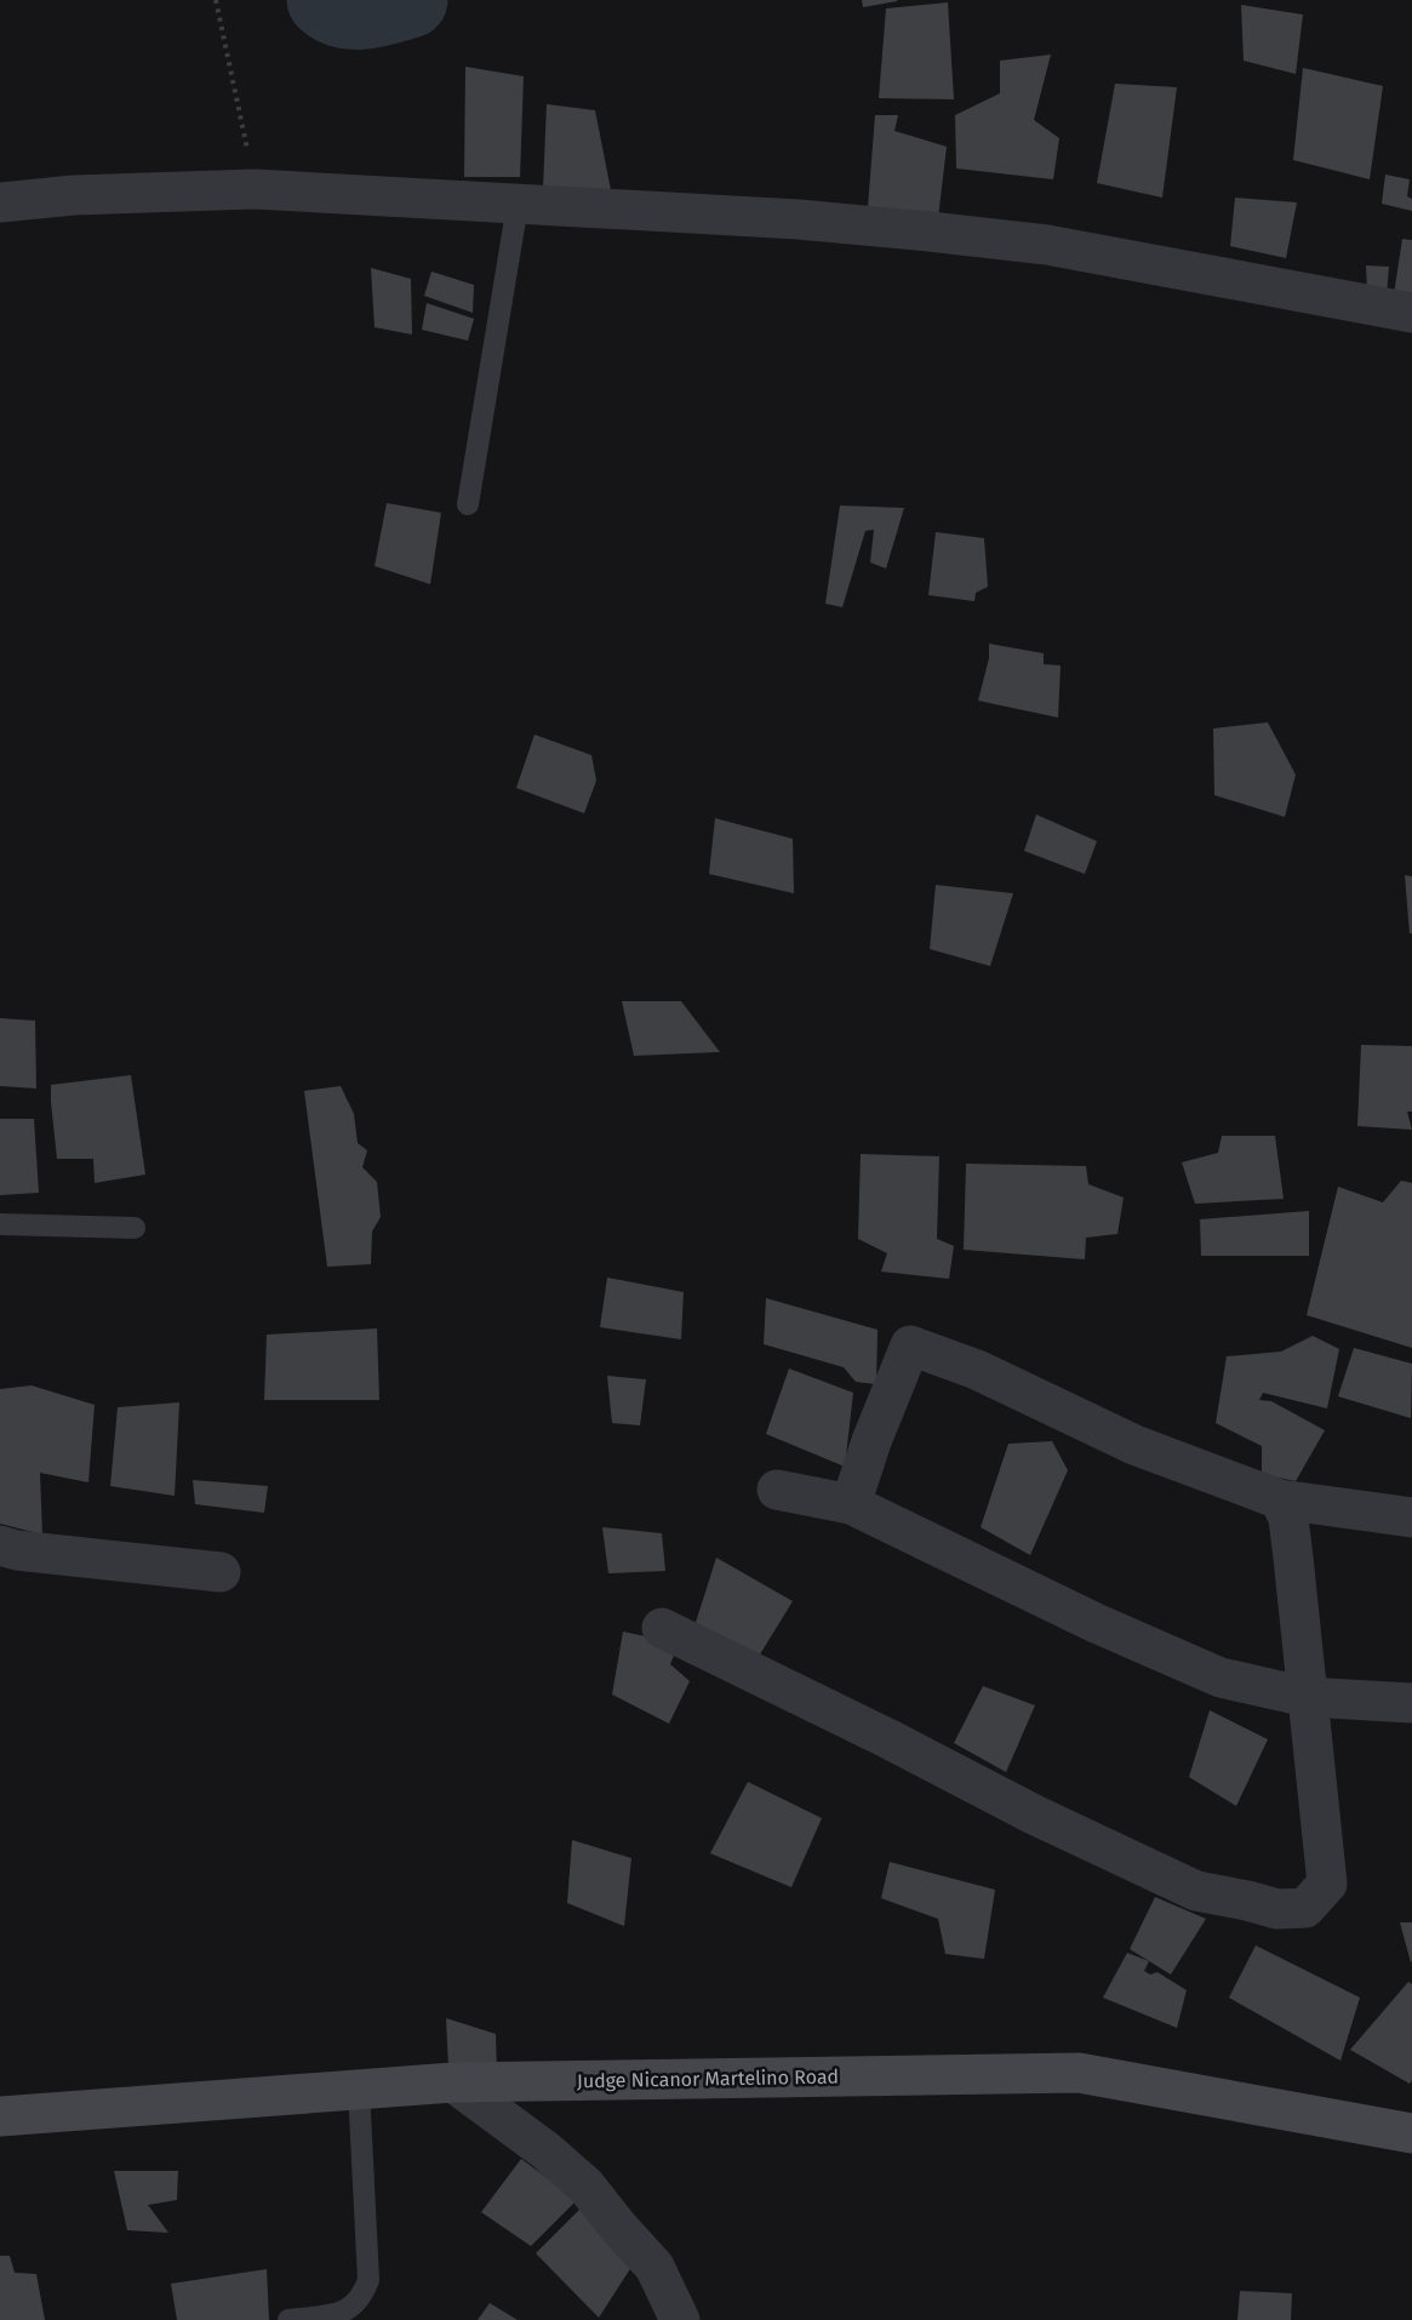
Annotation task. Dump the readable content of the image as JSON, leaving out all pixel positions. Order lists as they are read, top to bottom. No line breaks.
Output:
{"streets":{"street":["Judge Nicanor Martelino Road"]}}
